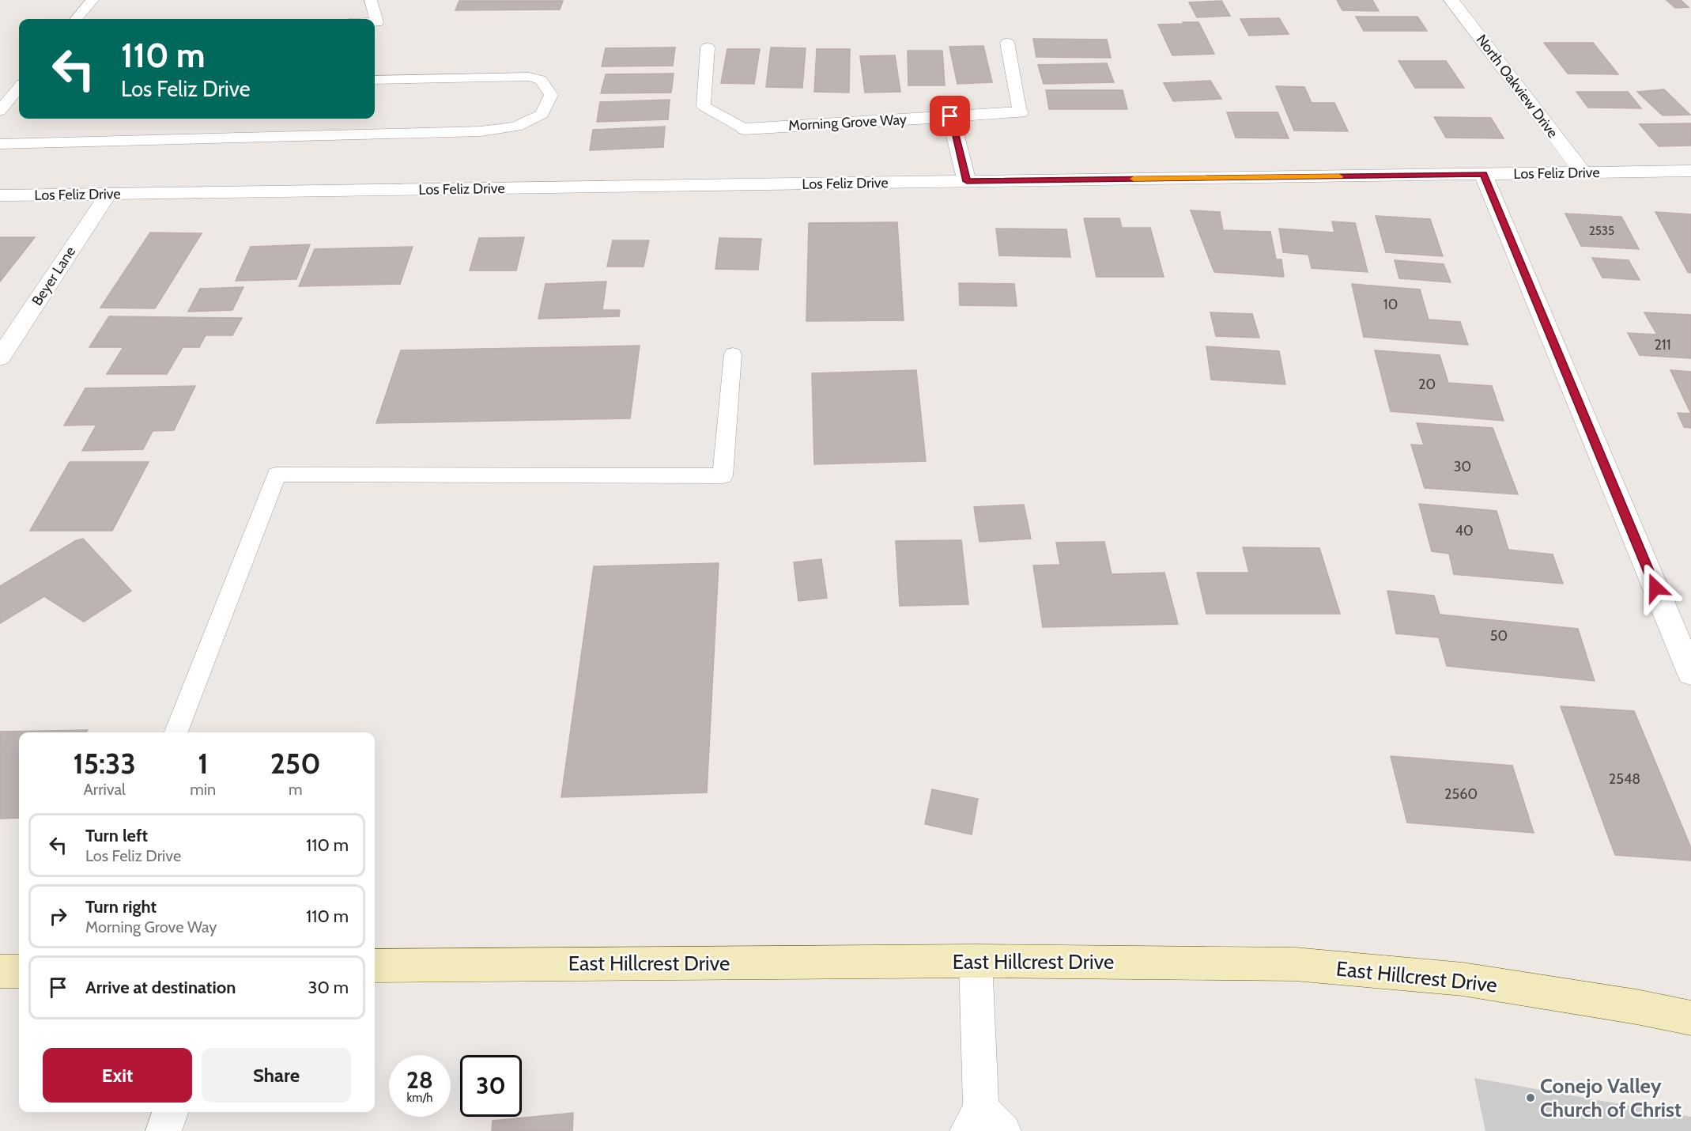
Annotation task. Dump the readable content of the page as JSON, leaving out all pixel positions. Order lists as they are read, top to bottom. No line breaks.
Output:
{"streets":{"main road":["East Hillcrest Drive"],"street":["North Oakview Drive","Morning Grove Way","Los Feliz Drive","Beyer Lane"]},"crossings":[["North Oakview Drive","Los Feliz Drive"],["Los Feliz Drive","Beyer Lane"]],"places":["Conejo Valley Church of Christ"],"house_numbers":["2535","10","211","20","30","40","50","2548","2560"],"page":{"turn":["110 m","Los Feliz Drive"],"eta":["15:33","Arrival","1","min","250","m"],"list":[{"name":"Turn left","note":"Los Feliz Drive","value":"110 m"},{"name":"Turn right","note":"Morning Grove Way","value":"110 m"},{"name":"Arrive at destination","value":"30 m"}],"buttons":["Exit","Share"],"speed":"28 km/h","limit":"30"}}
